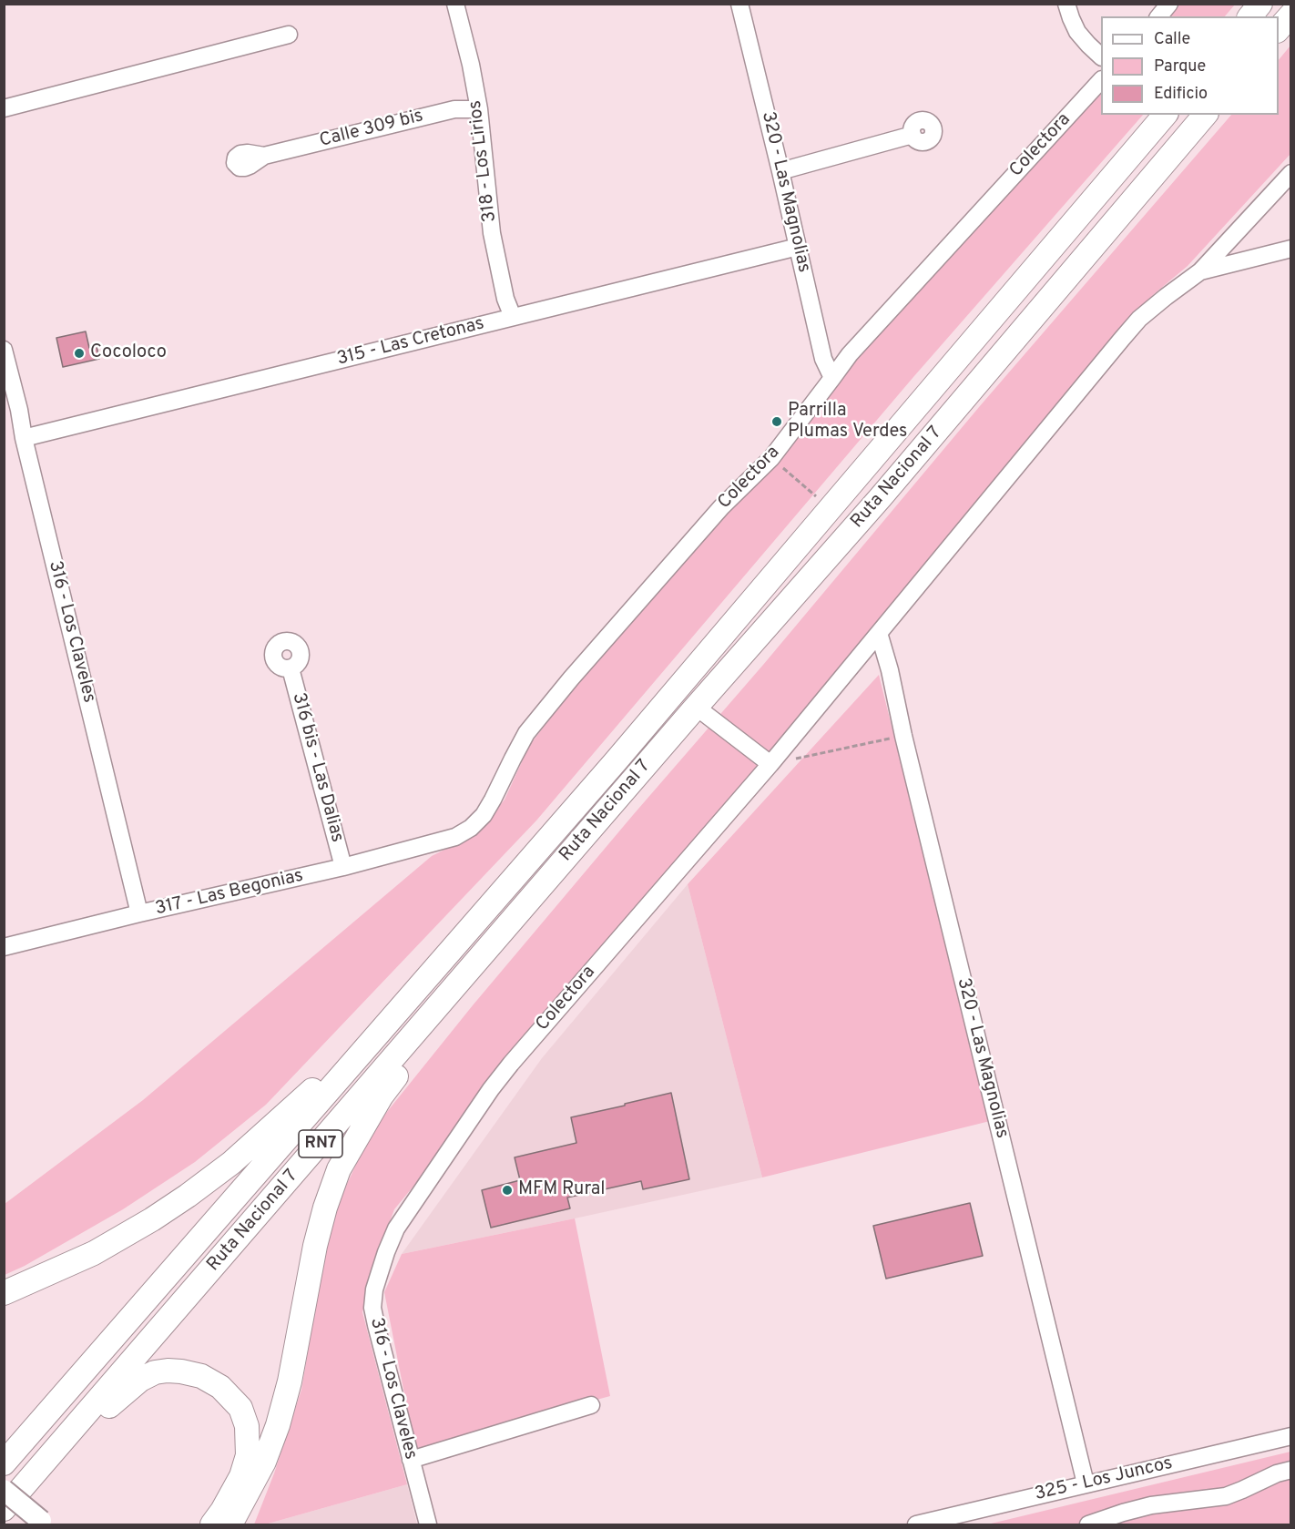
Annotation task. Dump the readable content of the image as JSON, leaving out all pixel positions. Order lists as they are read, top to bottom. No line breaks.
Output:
{"streets":{"highway":["Ruta Nacional 7","RN7"],"street":["Calle 309 bis","Colectora","318 - Los Lirios","320 - Las Magnolias","315 - Las Cretonas","316 - Los Claveles","316 bis - Las Dalias","317 - Las Begonias","325 - Los Juncos"]},"crossings":[["Calle 309 bis","318 - Los Lirios"],["Colectora","320 - Las Magnolias"],["Colectora","316 - Los Claveles"],["Colectora","317 - Las Begonias"],["318 - Los Lirios","315 - Las Cretonas"],["320 - Las Magnolias","315 - Las Cretonas"],["320 - Las Magnolias","325 - Los Juncos"],["315 - Las Cretonas","316 - Los Claveles"],["316 - Los Claveles","317 - Las Begonias"],["316 bis - Las Dalias","317 - Las Begonias"]],"places":["Cocoloco","Parrilla Plumas Verdes","MFM Rural"],"legend":["Calle","Parque","Edificio"]}
